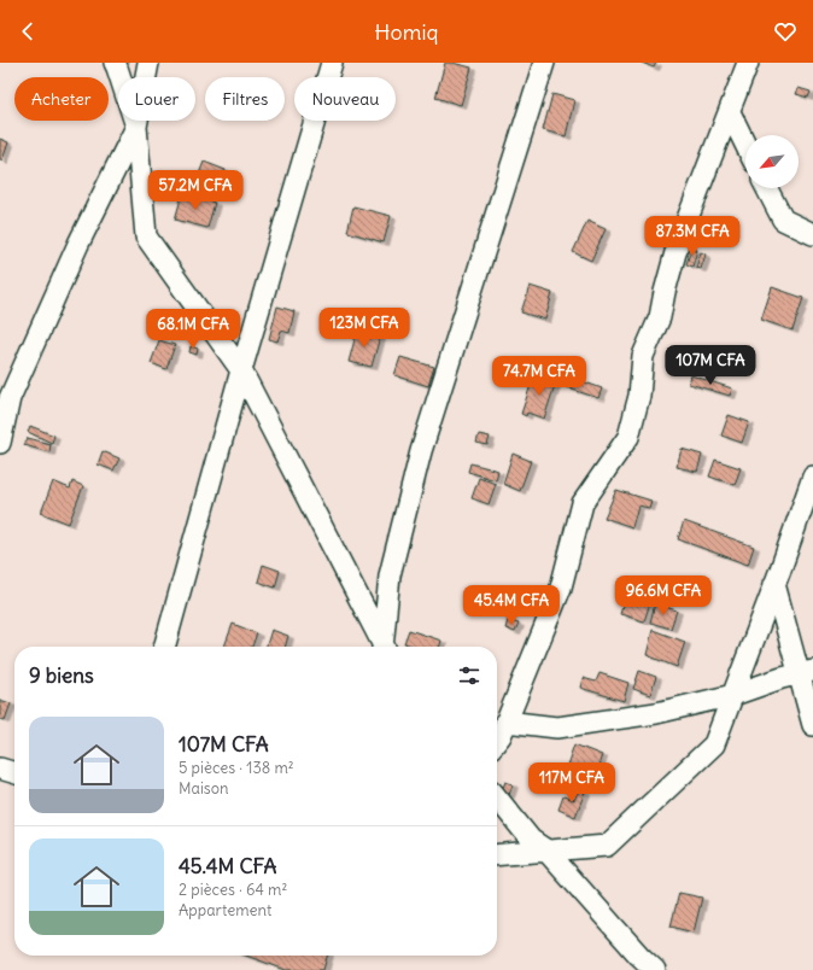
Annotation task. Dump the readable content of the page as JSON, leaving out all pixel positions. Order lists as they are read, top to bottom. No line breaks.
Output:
{"north":"bottom left","page":{"header":"Homiq","chip":["Acheter","Louer","Filtres","Nouveau"],"price":["57.2M CFA","87.3M CFA","123M CFA","68.1M CFA","107M CFA","74.7M CFA","96.6M CFA","45.4M CFA","117M CFA"],"heading":"9 biens","list":[{"name":"107M CFA","note":"5 pièces · 138 m² · Maison"},{"name":"45.4M CFA","note":"2 pièces · 64 m² · Appartement"}]}}
